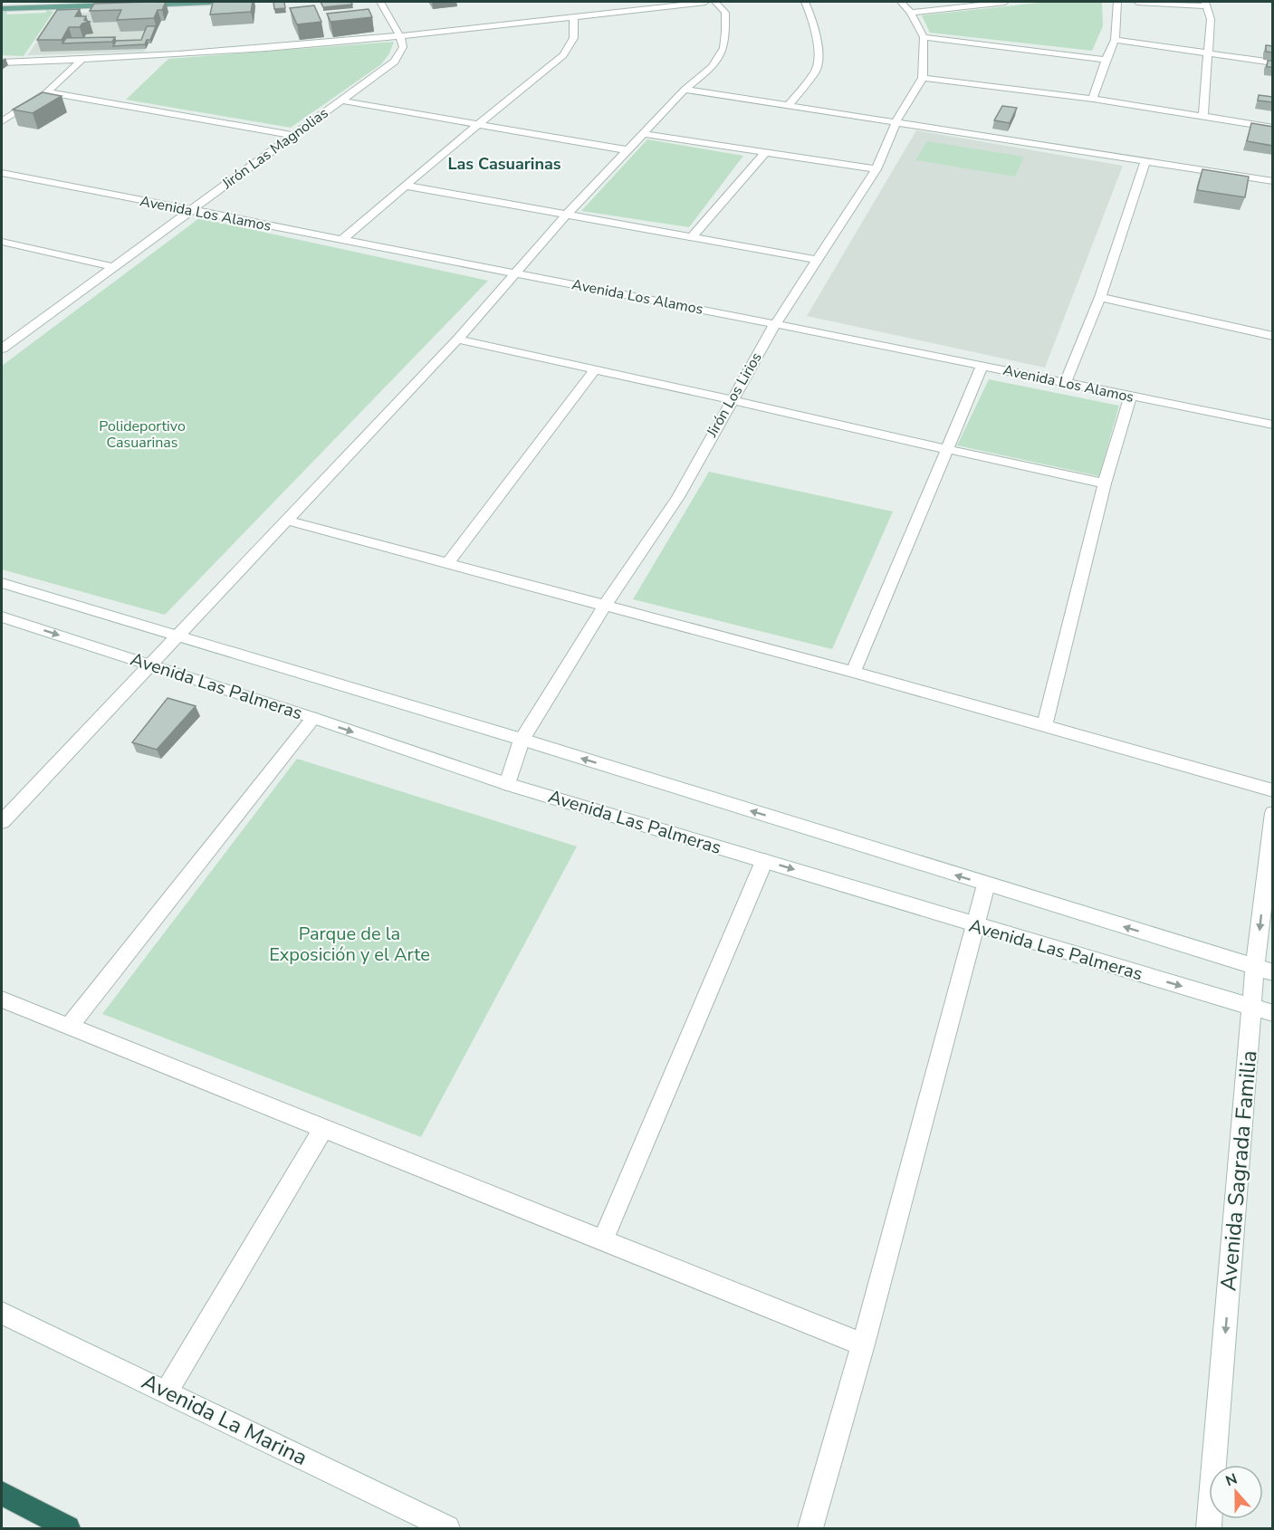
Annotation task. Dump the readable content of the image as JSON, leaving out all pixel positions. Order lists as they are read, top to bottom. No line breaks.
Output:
{"streets":{"street":["Jirón Las Magnolias","Avenida Los Alamos","Jirón Los Lirios","Avenida Las Palmeras","Avenida Sagrada Familia","Avenida La Marina"]},"crossings":[["Jirón Las Magnolias","Avenida Los Alamos"],["Avenida Los Alamos","Jirón Los Lirios"],["Jirón Los Lirios","Avenida Las Palmeras"],["Avenida Las Palmeras","Avenida Sagrada Familia"]],"one_way":["Avenida Sagrada Familia"],"districts":["Las Casuarinas"],"parks":["Polideportivo Casuarinas","Parque de la Exposición y el Arte"],"north":"top"}
